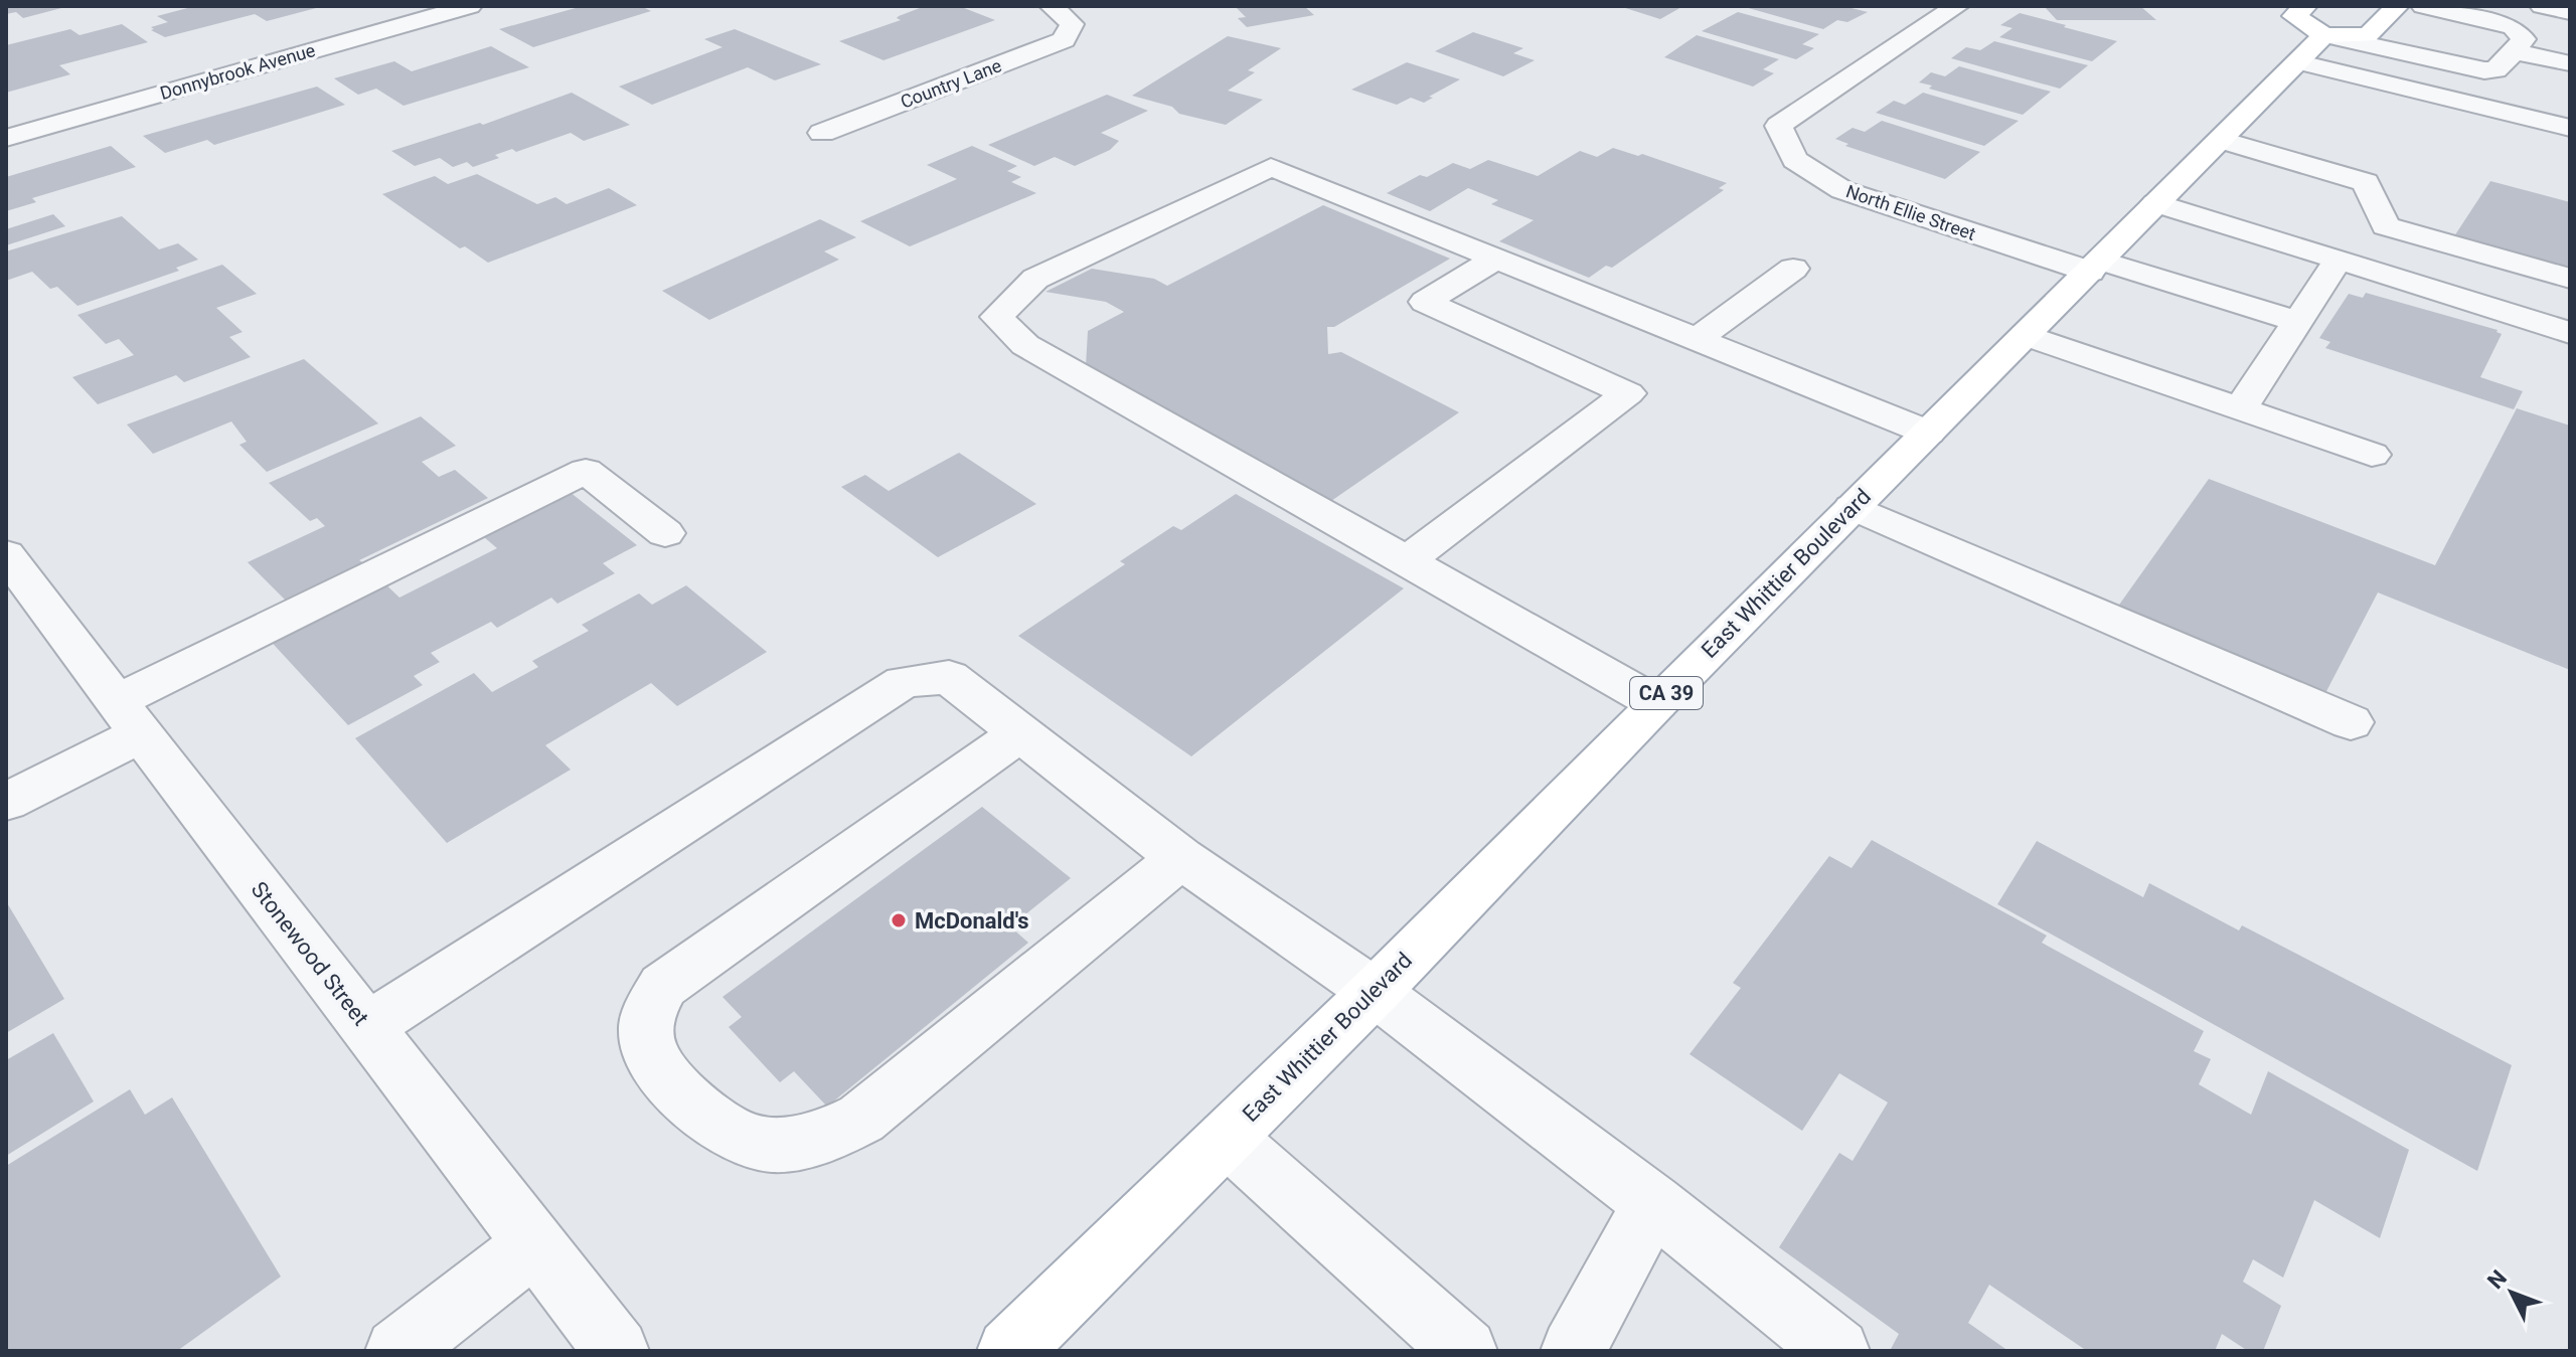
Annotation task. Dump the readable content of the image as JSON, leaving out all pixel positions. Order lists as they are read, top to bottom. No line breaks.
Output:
{"streets":{"main road":["East Whittier Boulevard","CA 39"],"street":["Donnybrook Avenue","Country Lane","North Ellie Street","Stonewood Street"]},"crossings":[["North Ellie Street","East Whittier Boulevard"]],"places":["McDonald's"],"north":"top left"}
